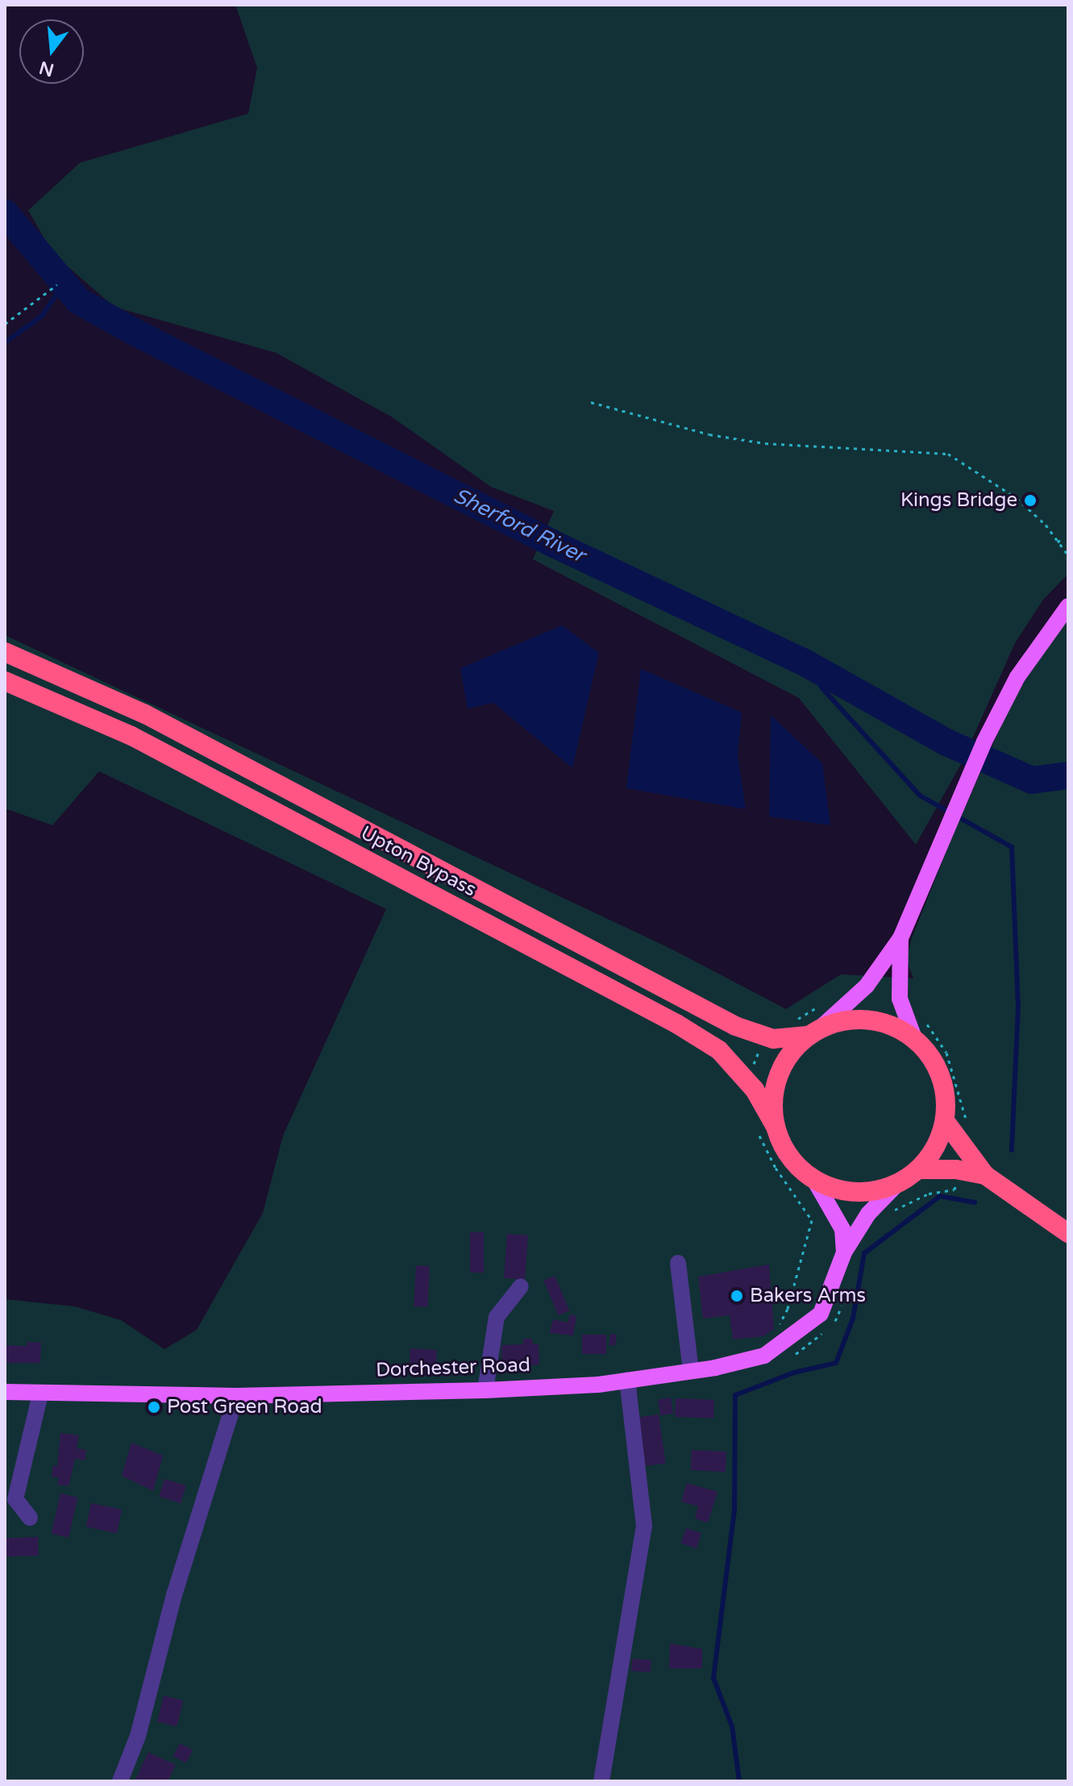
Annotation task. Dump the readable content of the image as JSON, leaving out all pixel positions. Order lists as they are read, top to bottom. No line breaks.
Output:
{"streets":{"highway":["Upton Bypass"],"main road":["Dorchester Road"]},"crossings":[["Upton Bypass","Dorchester Road"]],"water":["Sherford River"],"places":["Kings Bridge","Bakers Arms","Post Green Road"],"north":"bottom"}
